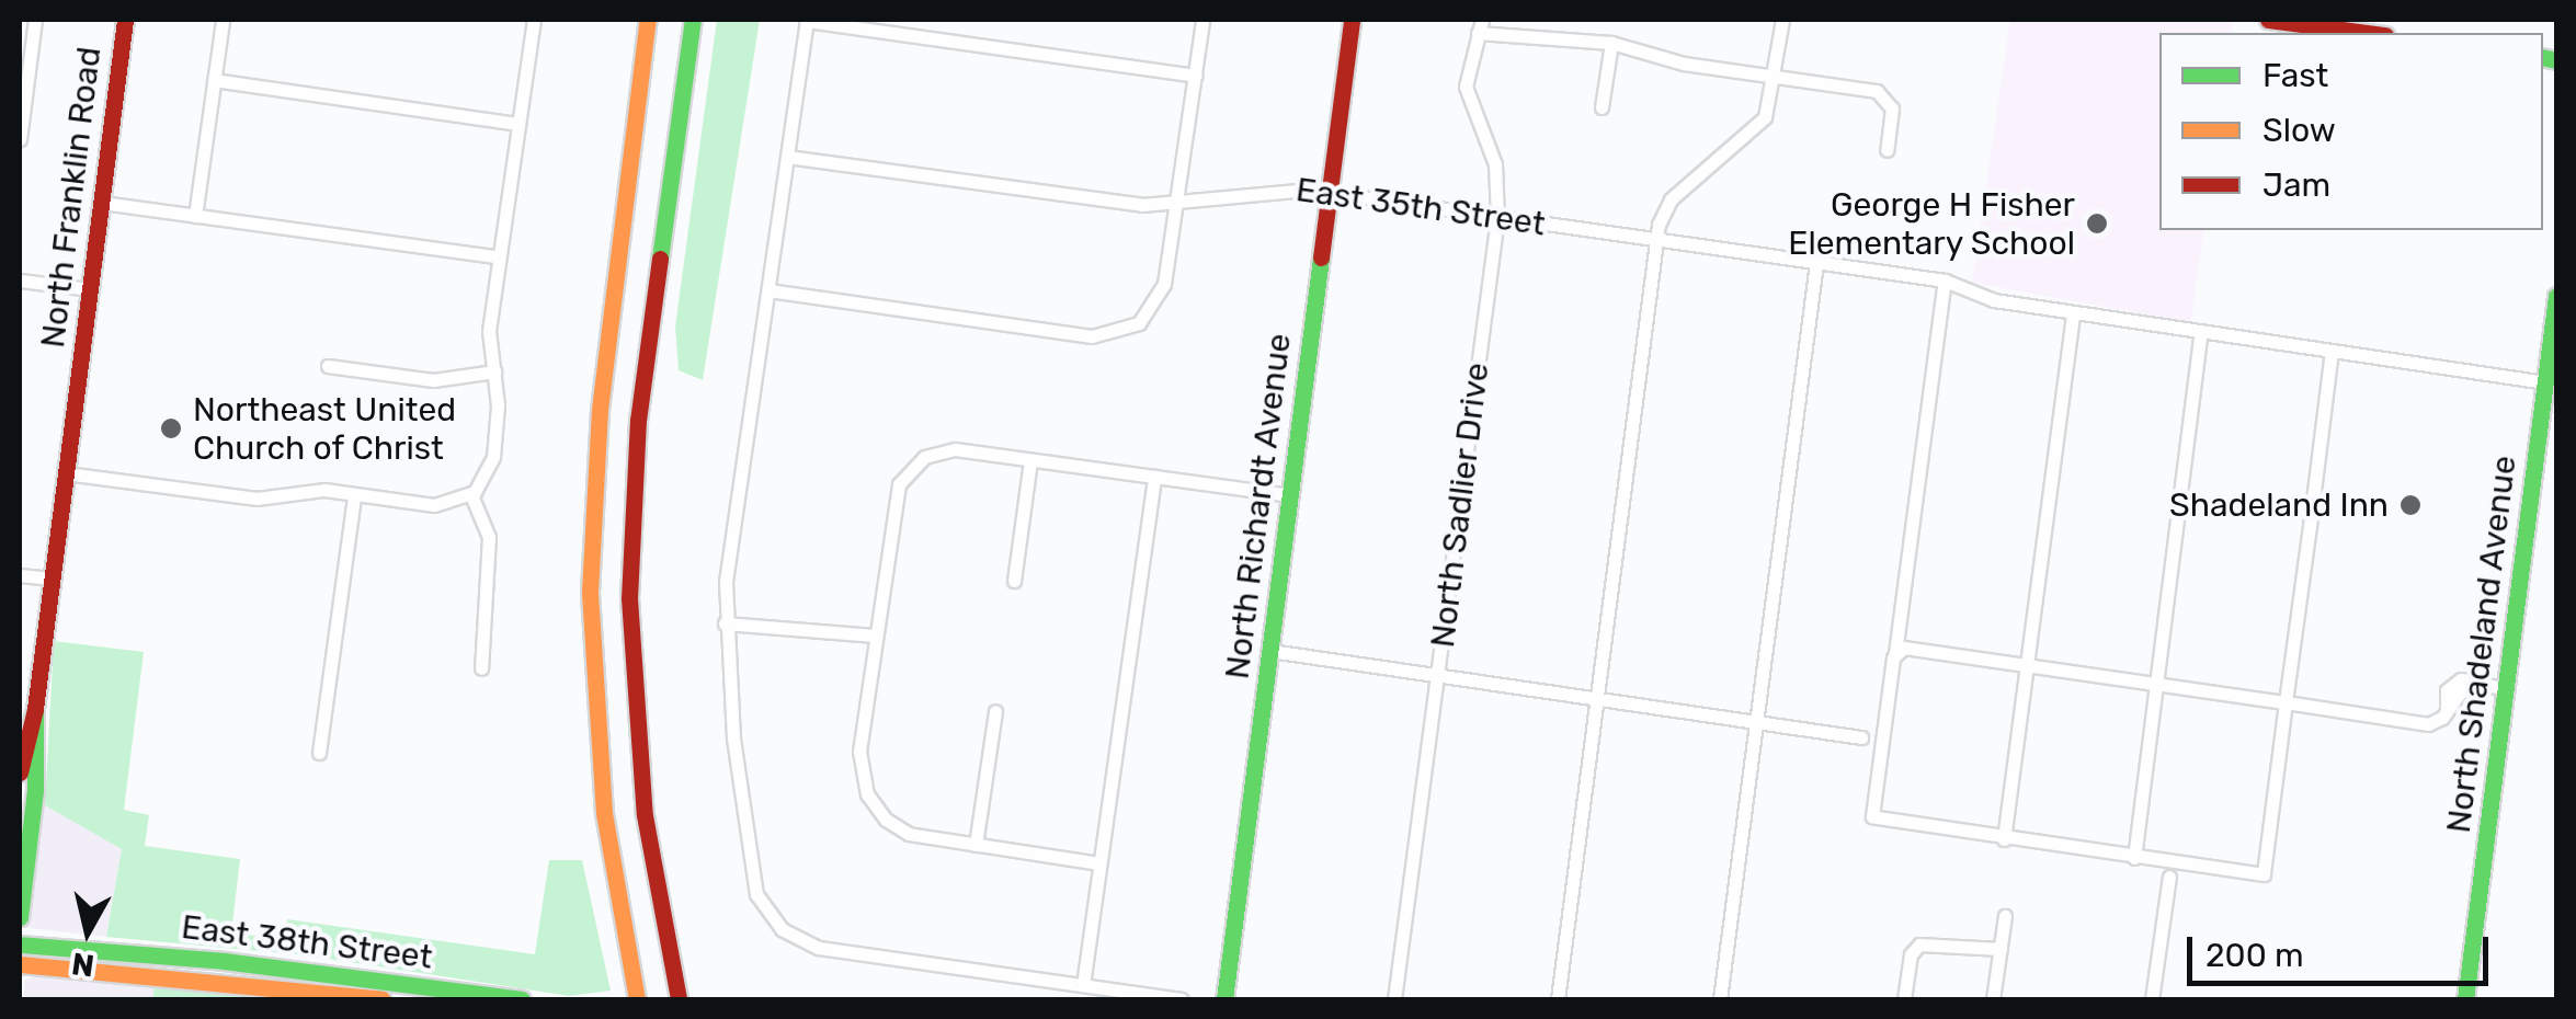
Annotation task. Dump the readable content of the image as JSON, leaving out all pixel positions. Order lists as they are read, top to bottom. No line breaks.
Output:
{"streets":{"main road":["North Franklin Road","North Richardt Avenue","North Shadeland Avenue","East 38th Street"],"street":["East 35th Street","North Sadlier Drive"]},"crossings":[["East 35th Street","North Sadlier Drive"],["East 35th Street","North Richardt Avenue"],["East 35th Street","North Shadeland Avenue"]],"places":["George H Fisher Elementary School","Northeast United Church of Christ","Shadeland Inn"],"legend":["Fast","Slow","Jam"],"scale_bar":"200 m","north":"bottom"}
